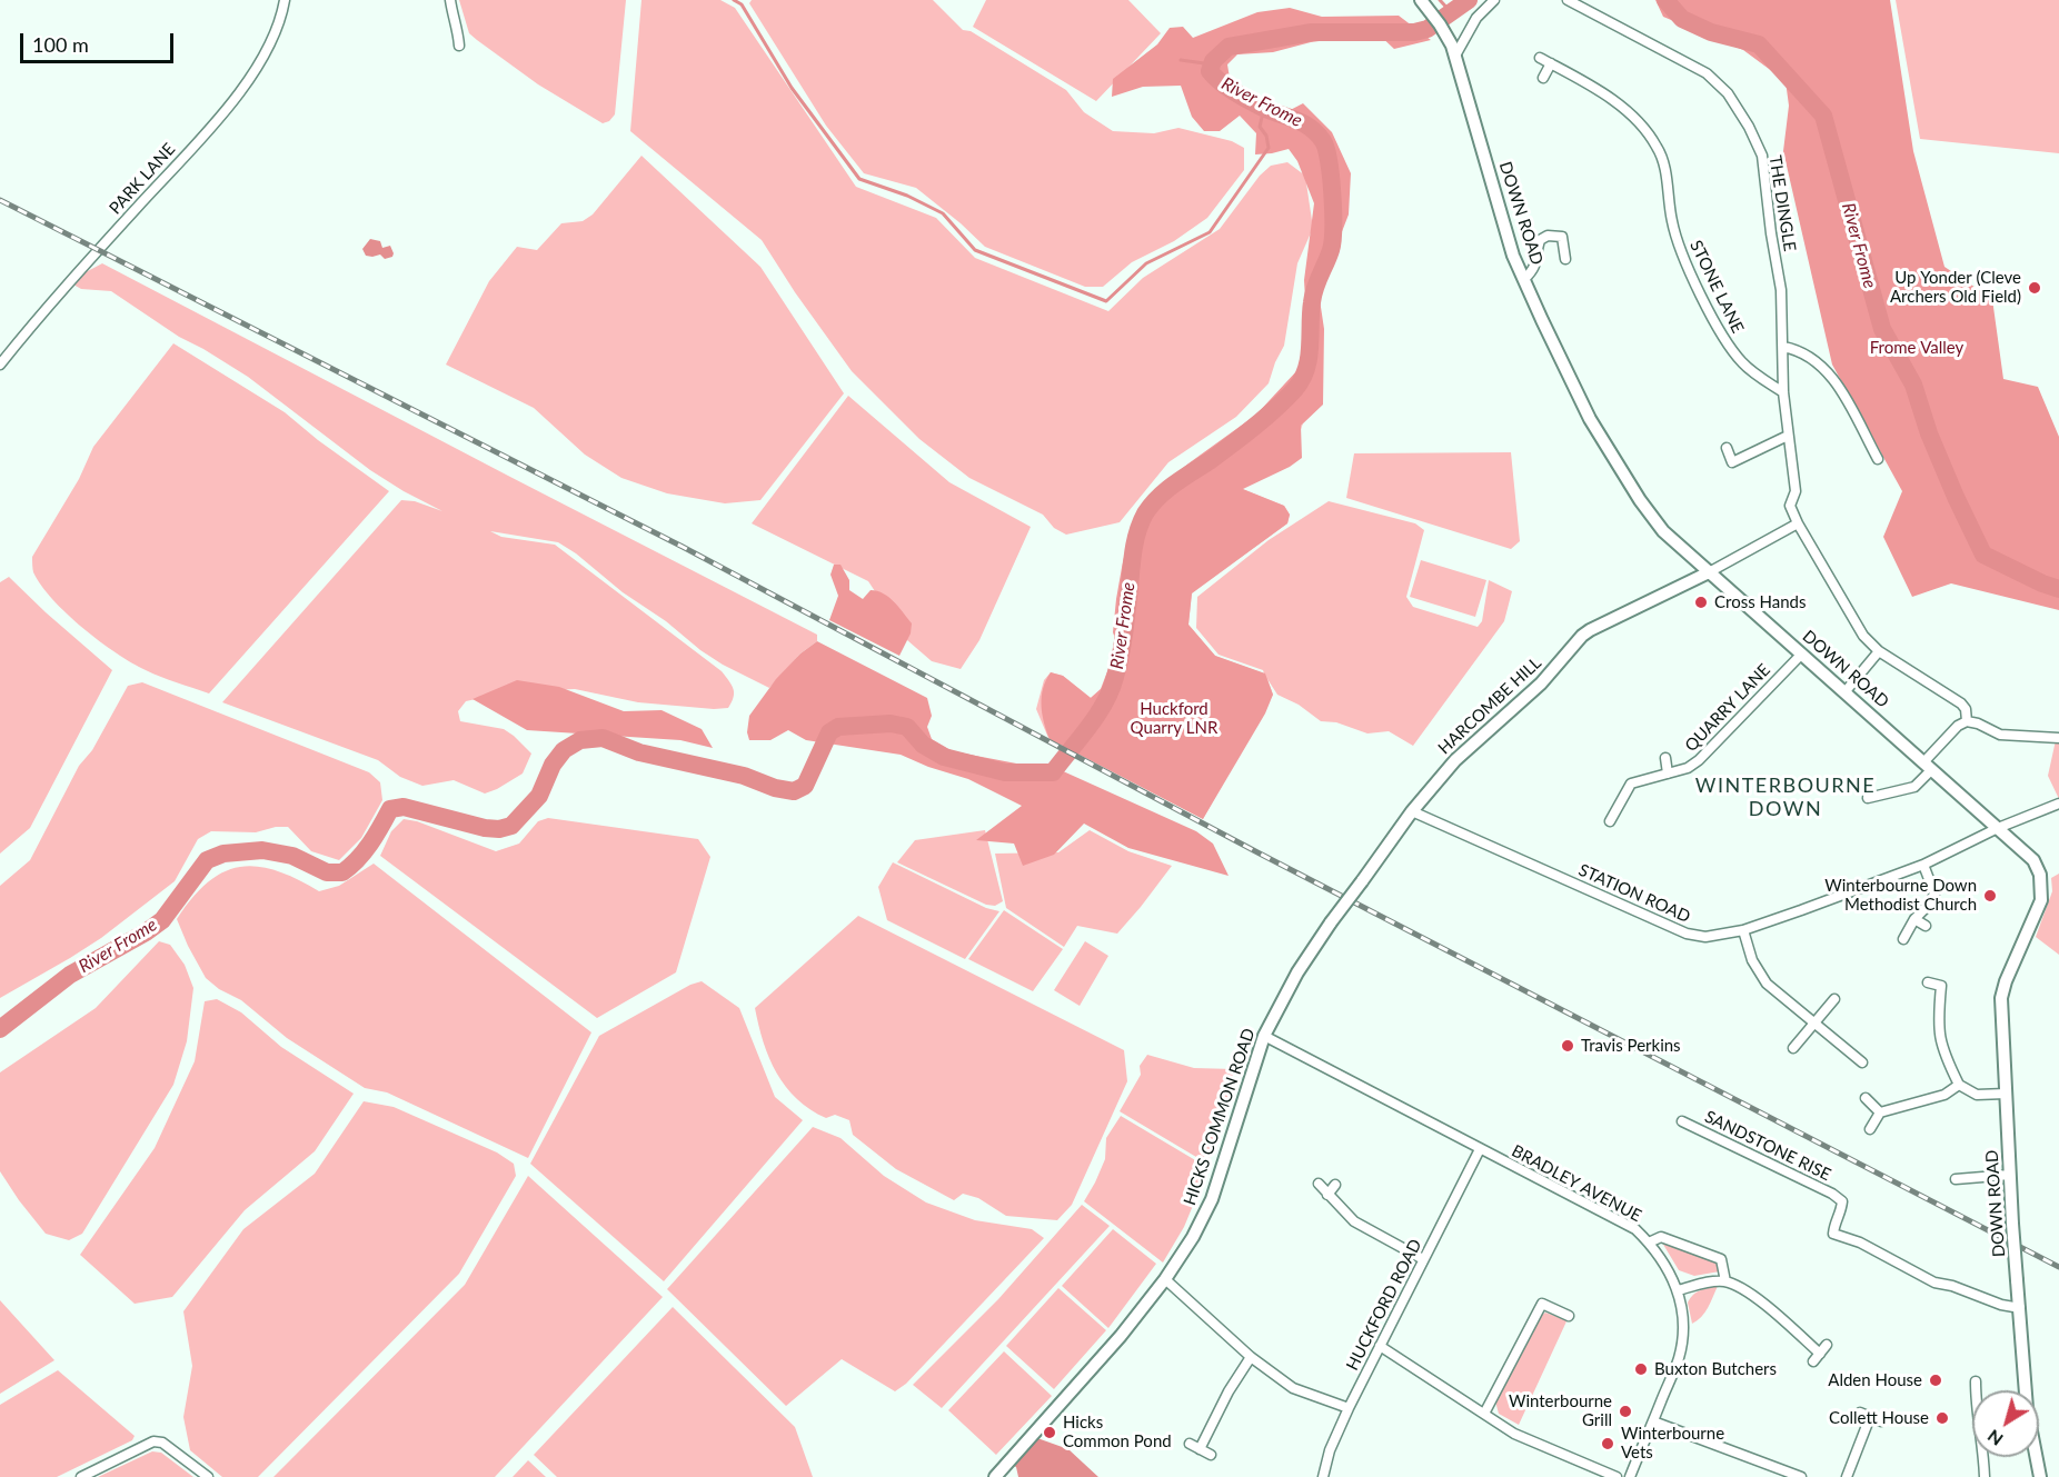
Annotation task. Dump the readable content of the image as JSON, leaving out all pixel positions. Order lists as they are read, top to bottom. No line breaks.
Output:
{"streets":{"street":["PARK LANE","THE DINGLE","DOWN ROAD","STONE LANE","HARCOMBE HILL","QUARRY LANE","STATION ROAD","HICKS COMMON ROAD","SANDSTONE RISE","BRADLEY AVENUE","HUCKFORD ROAD"]},"crossings":[["THE DINGLE","STONE LANE"],["DOWN ROAD","HARCOMBE HILL"],["DOWN ROAD","QUARRY LANE"],["DOWN ROAD","STATION ROAD"],["DOWN ROAD","SANDSTONE RISE"],["HARCOMBE HILL","STATION ROAD"],["HARCOMBE HILL","HICKS COMMON ROAD"],["HICKS COMMON ROAD","BRADLEY AVENUE"],["BRADLEY AVENUE","HUCKFORD ROAD"]],"districts":["WINTERBOURNE DOWN"],"water":["River Frome"],"parks":["Frome Valley","Huckford Quarry LNR"],"places":["Up Yonder (Cleve Archers Old Field)","Cross Hands","Winterbourne Down Methodist Church","Travis Perkins","Buxton Butchers","Alden House","Winterbourne Grill","Collett House","Hicks Common Pond","Winterbourne Vets"],"scale_bar":"100 m","north":"bottom left"}
